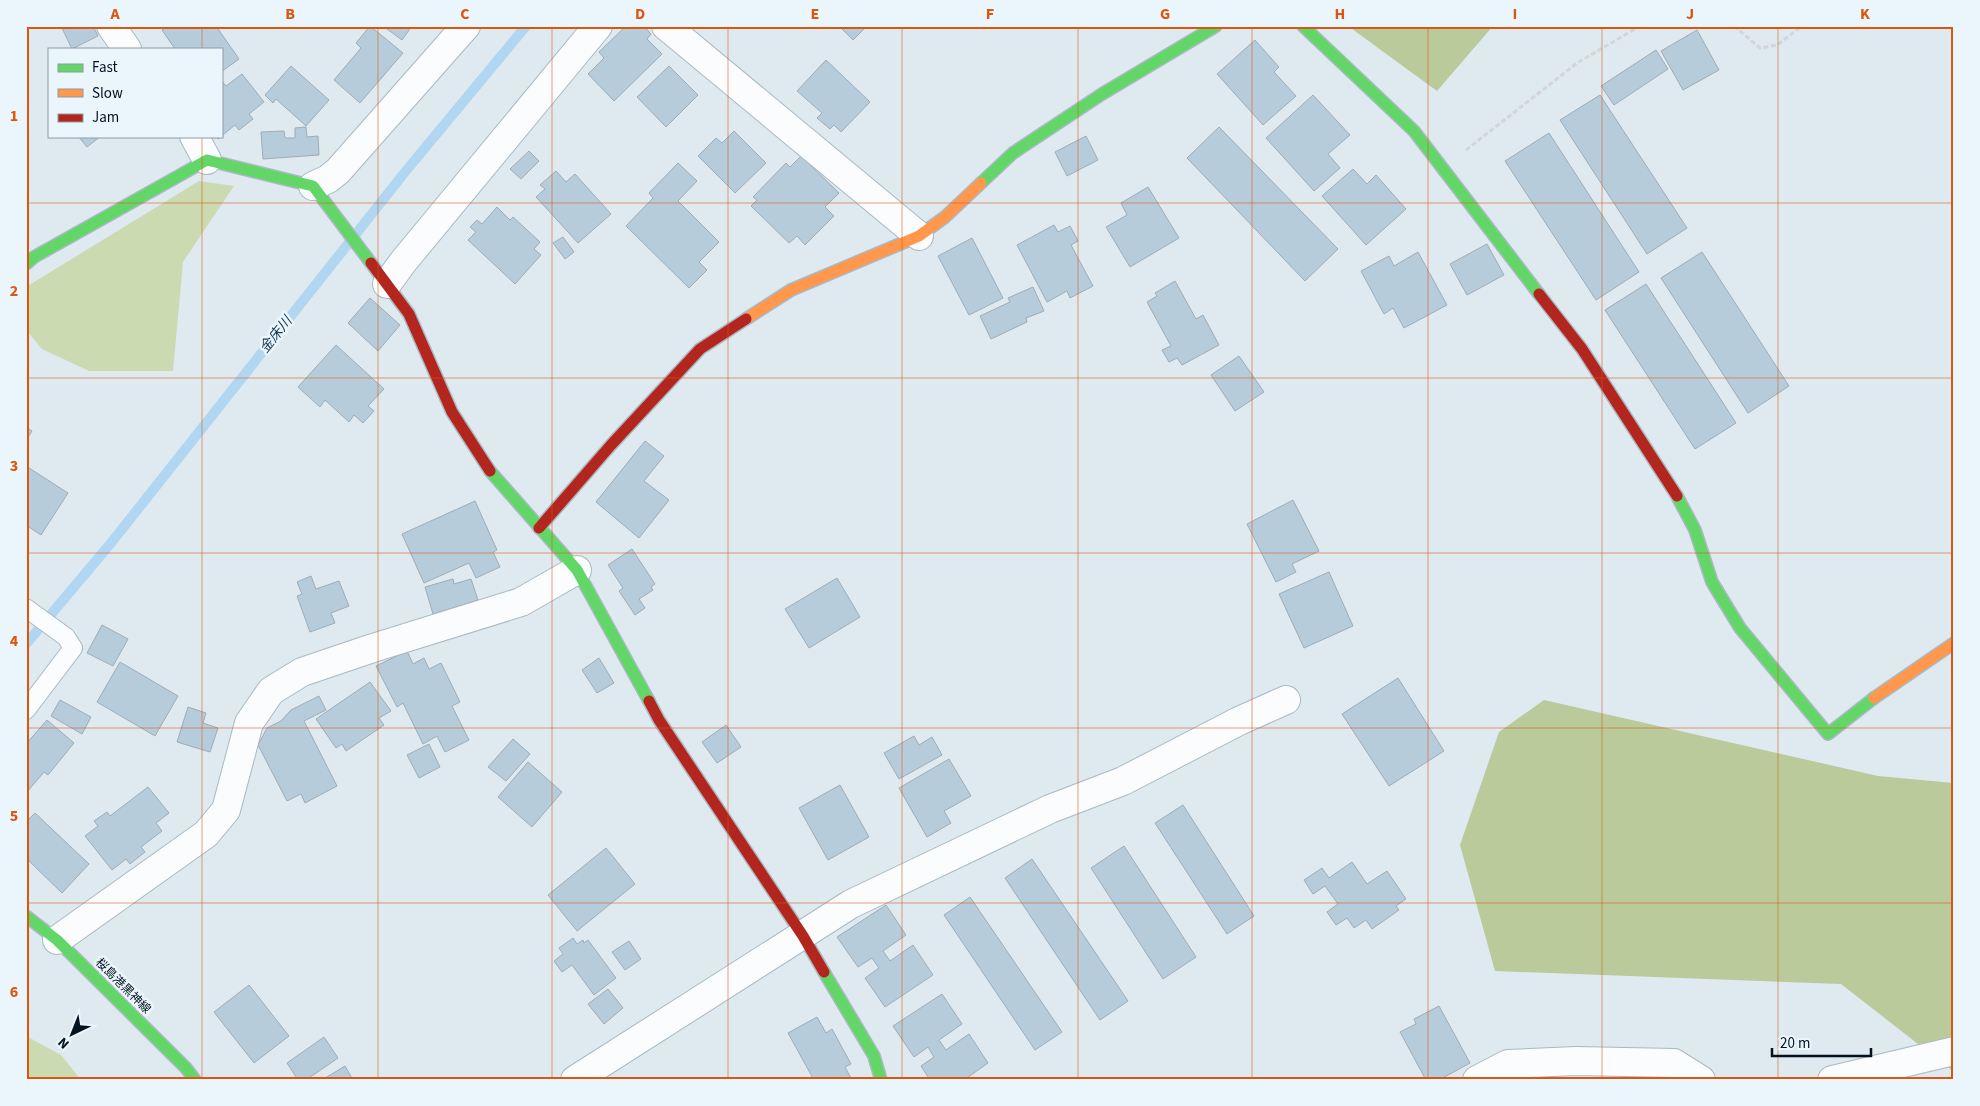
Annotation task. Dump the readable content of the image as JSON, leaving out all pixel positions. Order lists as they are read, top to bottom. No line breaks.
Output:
{"streets":{"street":["桜島港黒神線"]},"water":["金床川"],"legend":["Fast","Slow","Jam"],"scale_bar":"20 m","north":"bottom left","grid":{"columns":["A","B","C","D","E","F","G","H","I","J","K"],"rows":["1","2","3","4","5","6"]}}
